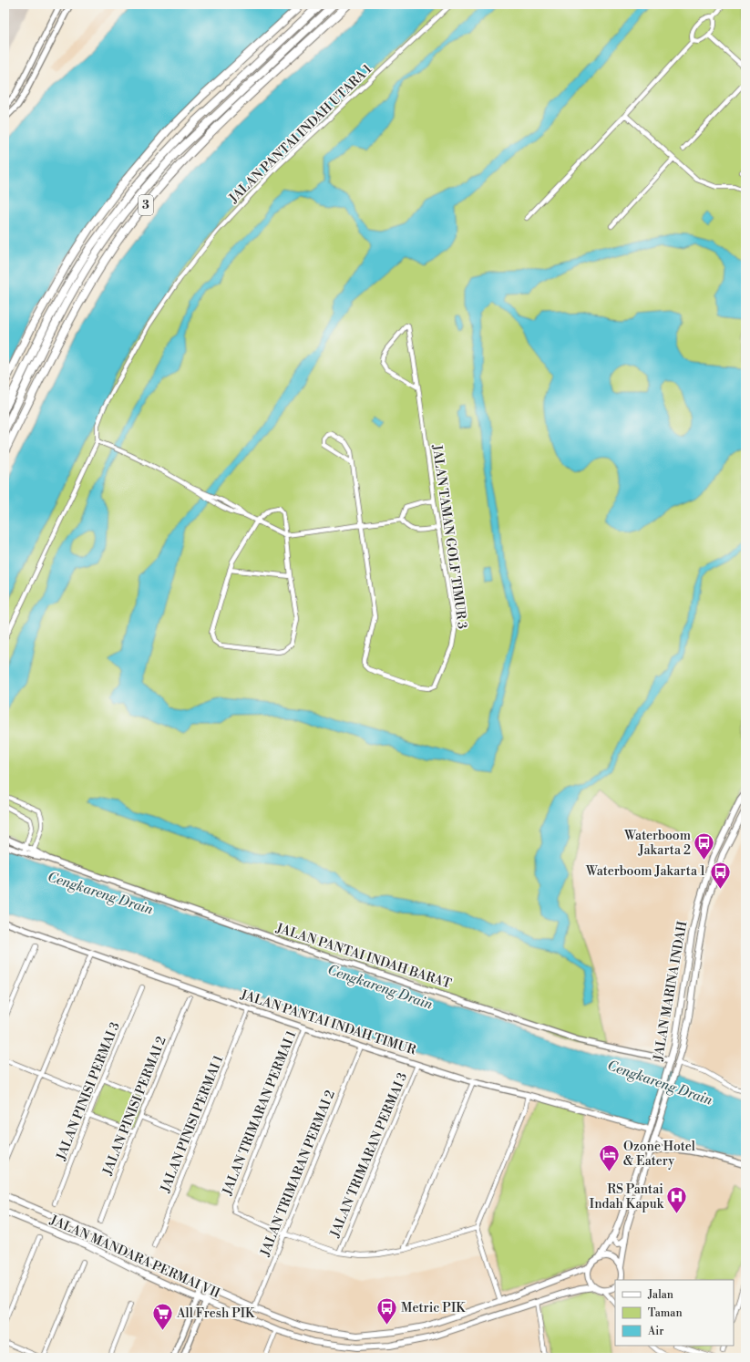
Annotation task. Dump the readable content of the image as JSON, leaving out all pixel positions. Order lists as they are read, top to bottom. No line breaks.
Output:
{"streets":{"highway":["3"],"main road":["JALAN PANTAI INDAH BARAT","JALAN MARINA INDAH","JALAN MANDARA PERMAI VII"],"street":["JALAN PANTAI INDAH UTARA 1","JALAN TAMAN GOLF TIMUR 3","JALAN PANTAI INDAH TIMUR","JALAN PINISI PERMAI 3","JALAN PINISI PERMAI 2","JALAN TRIMARAN PERMAI 1","JALAN PINISI PERMAI 1","JALAN TRIMARAN PERMAI 3","JALAN TRIMARAN PERMAI 2"]},"crossings":[["JALAN PANTAI INDAH BARAT","JALAN MARINA INDAH"],["JALAN MARINA INDAH","JALAN PANTAI INDAH TIMUR"],["JALAN MARINA INDAH","JALAN MANDARA PERMAI VII"],["JALAN PANTAI INDAH TIMUR","JALAN TRIMARAN PERMAI 1"],["JALAN PANTAI INDAH TIMUR","JALAN PINISI PERMAI 1"],["JALAN PANTAI INDAH TIMUR","JALAN TRIMARAN PERMAI 3"],["JALAN PANTAI INDAH TIMUR","JALAN TRIMARAN PERMAI 2"],["JALAN TRIMARAN PERMAI 1","JALAN TRIMARAN PERMAI 2"],["JALAN TRIMARAN PERMAI 2","JALAN MANDARA PERMAI VII"]],"water":["Cengkareng Drain"],"places":{"bus stop":["Waterboom Jakarta 2","Waterboom Jakarta 1","Metric PIK"],"hotel":["Ozone Hotel & Eatery"],"hospital":["RS Pantai Indah Kapuk"],"supermarket":["All Fresh PIK"]},"legend":["Jalan","Taman","Air"]}
